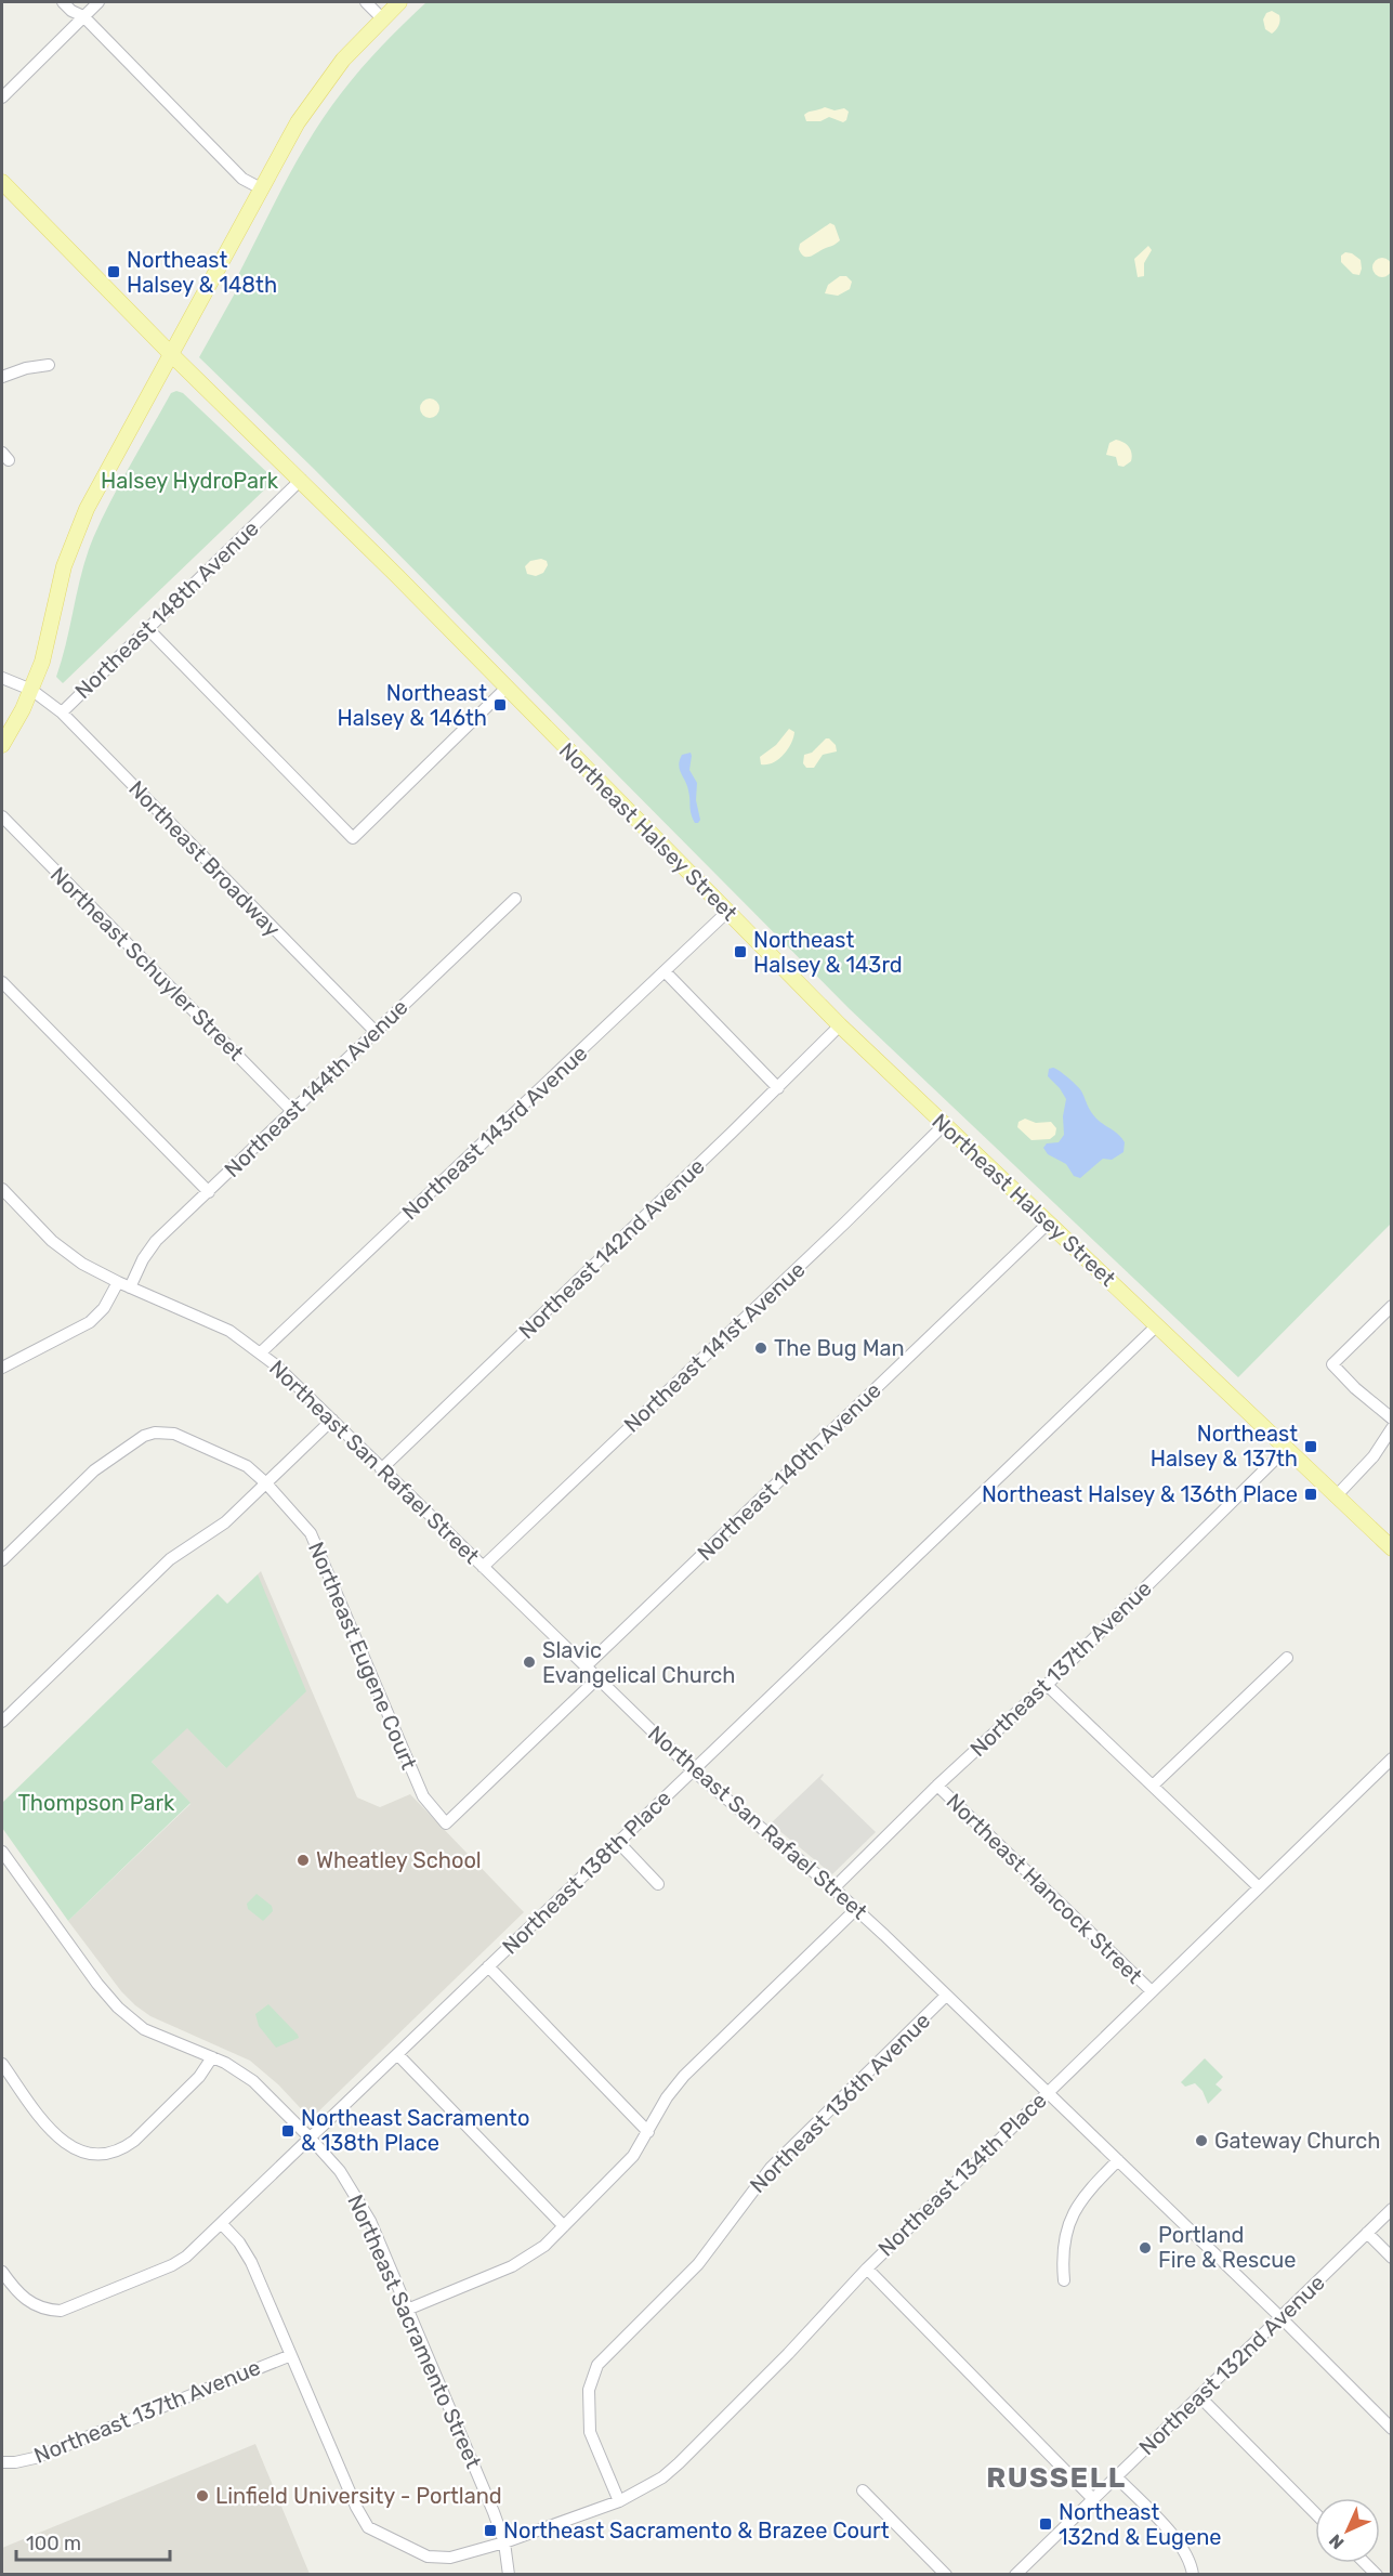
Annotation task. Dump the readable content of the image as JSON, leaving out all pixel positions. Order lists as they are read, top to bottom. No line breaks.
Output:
{"streets":{"main road":["Northeast Halsey Street"],"street":["Northeast 148th Avenue","Northeast Broadway","Northeast Schuyler Street","Northeast 144th Avenue","Northeast 143rd Avenue","Northeast 142nd Avenue","Northeast 141st Avenue","Northeast San Rafael Street","Northeast 140th Avenue","Northeast Eugene Court","Northeast 137th Avenue","Northeast 138th Place","Northeast Hancock Street","Northeast 136th Avenue","Northeast 134th Place","Northeast Sacramento Street","Northeast 132nd Avenue"]},"crossings":[["Northeast 148th Avenue","Northeast Halsey Street"],["Northeast 148th Avenue","Northeast Broadway"],["Northeast Halsey Street","Northeast 143rd Avenue"],["Northeast Halsey Street","Northeast 142nd Avenue"],["Northeast Halsey Street","Northeast 141st Avenue"],["Northeast Halsey Street","Northeast 140th Avenue"],["Northeast Halsey Street","Northeast 137th Avenue"],["Northeast Halsey Street","Northeast 138th Place"],["Northeast Broadway","Northeast 144th Avenue"],["Northeast Schuyler Street","Northeast 144th Avenue"],["Northeast 144th Avenue","Northeast San Rafael Street"],["Northeast 143rd Avenue","Northeast San Rafael Street"],["Northeast 142nd Avenue","Northeast San Rafael Street"],["Northeast 141st Avenue","Northeast San Rafael Street"],["Northeast San Rafael Street","Northeast 140th Avenue"],["Northeast San Rafael Street","Northeast Eugene Court"],["Northeast San Rafael Street","Northeast 137th Avenue"],["Northeast San Rafael Street","Northeast 138th Place"],["Northeast San Rafael Street","Northeast 136th Avenue"],["Northeast San Rafael Street","Northeast 134th Place"],["Northeast San Rafael Street","Northeast 132nd Avenue"],["Northeast 137th Avenue","Northeast Hancock Street"],["Northeast 137th Avenue","Northeast 134th Place"],["Northeast 138th Place","Northeast 134th Place"],["Northeast 138th Place","Northeast Sacramento Street"],["Northeast Hancock Street","Northeast 134th Place"],["Northeast 136th Avenue","Northeast 134th Place"],["Northeast 134th Place","Northeast Sacramento Street"]],"districts":["RUSSELL"],"parks":["Halsey HydroPark","Thompson Park"],"places":{"transit":["Northeast Halsey & 148th","Northeast Halsey & 146th","Northeast Halsey & 143rd","Northeast Halsey & 137th","Northeast Halsey & 136th Place","Northeast Sacramento & 138th Place","Northeast 132nd & Eugene","Northeast Sacramento & Brazee Court"],"other":["The Bug Man","Slavic Evangelical Church","Wheatley School","Gateway Church","Portland Fire & Rescue","Linfield University - Portland"]},"scale_bar":"100 m","north":"bottom left"}
